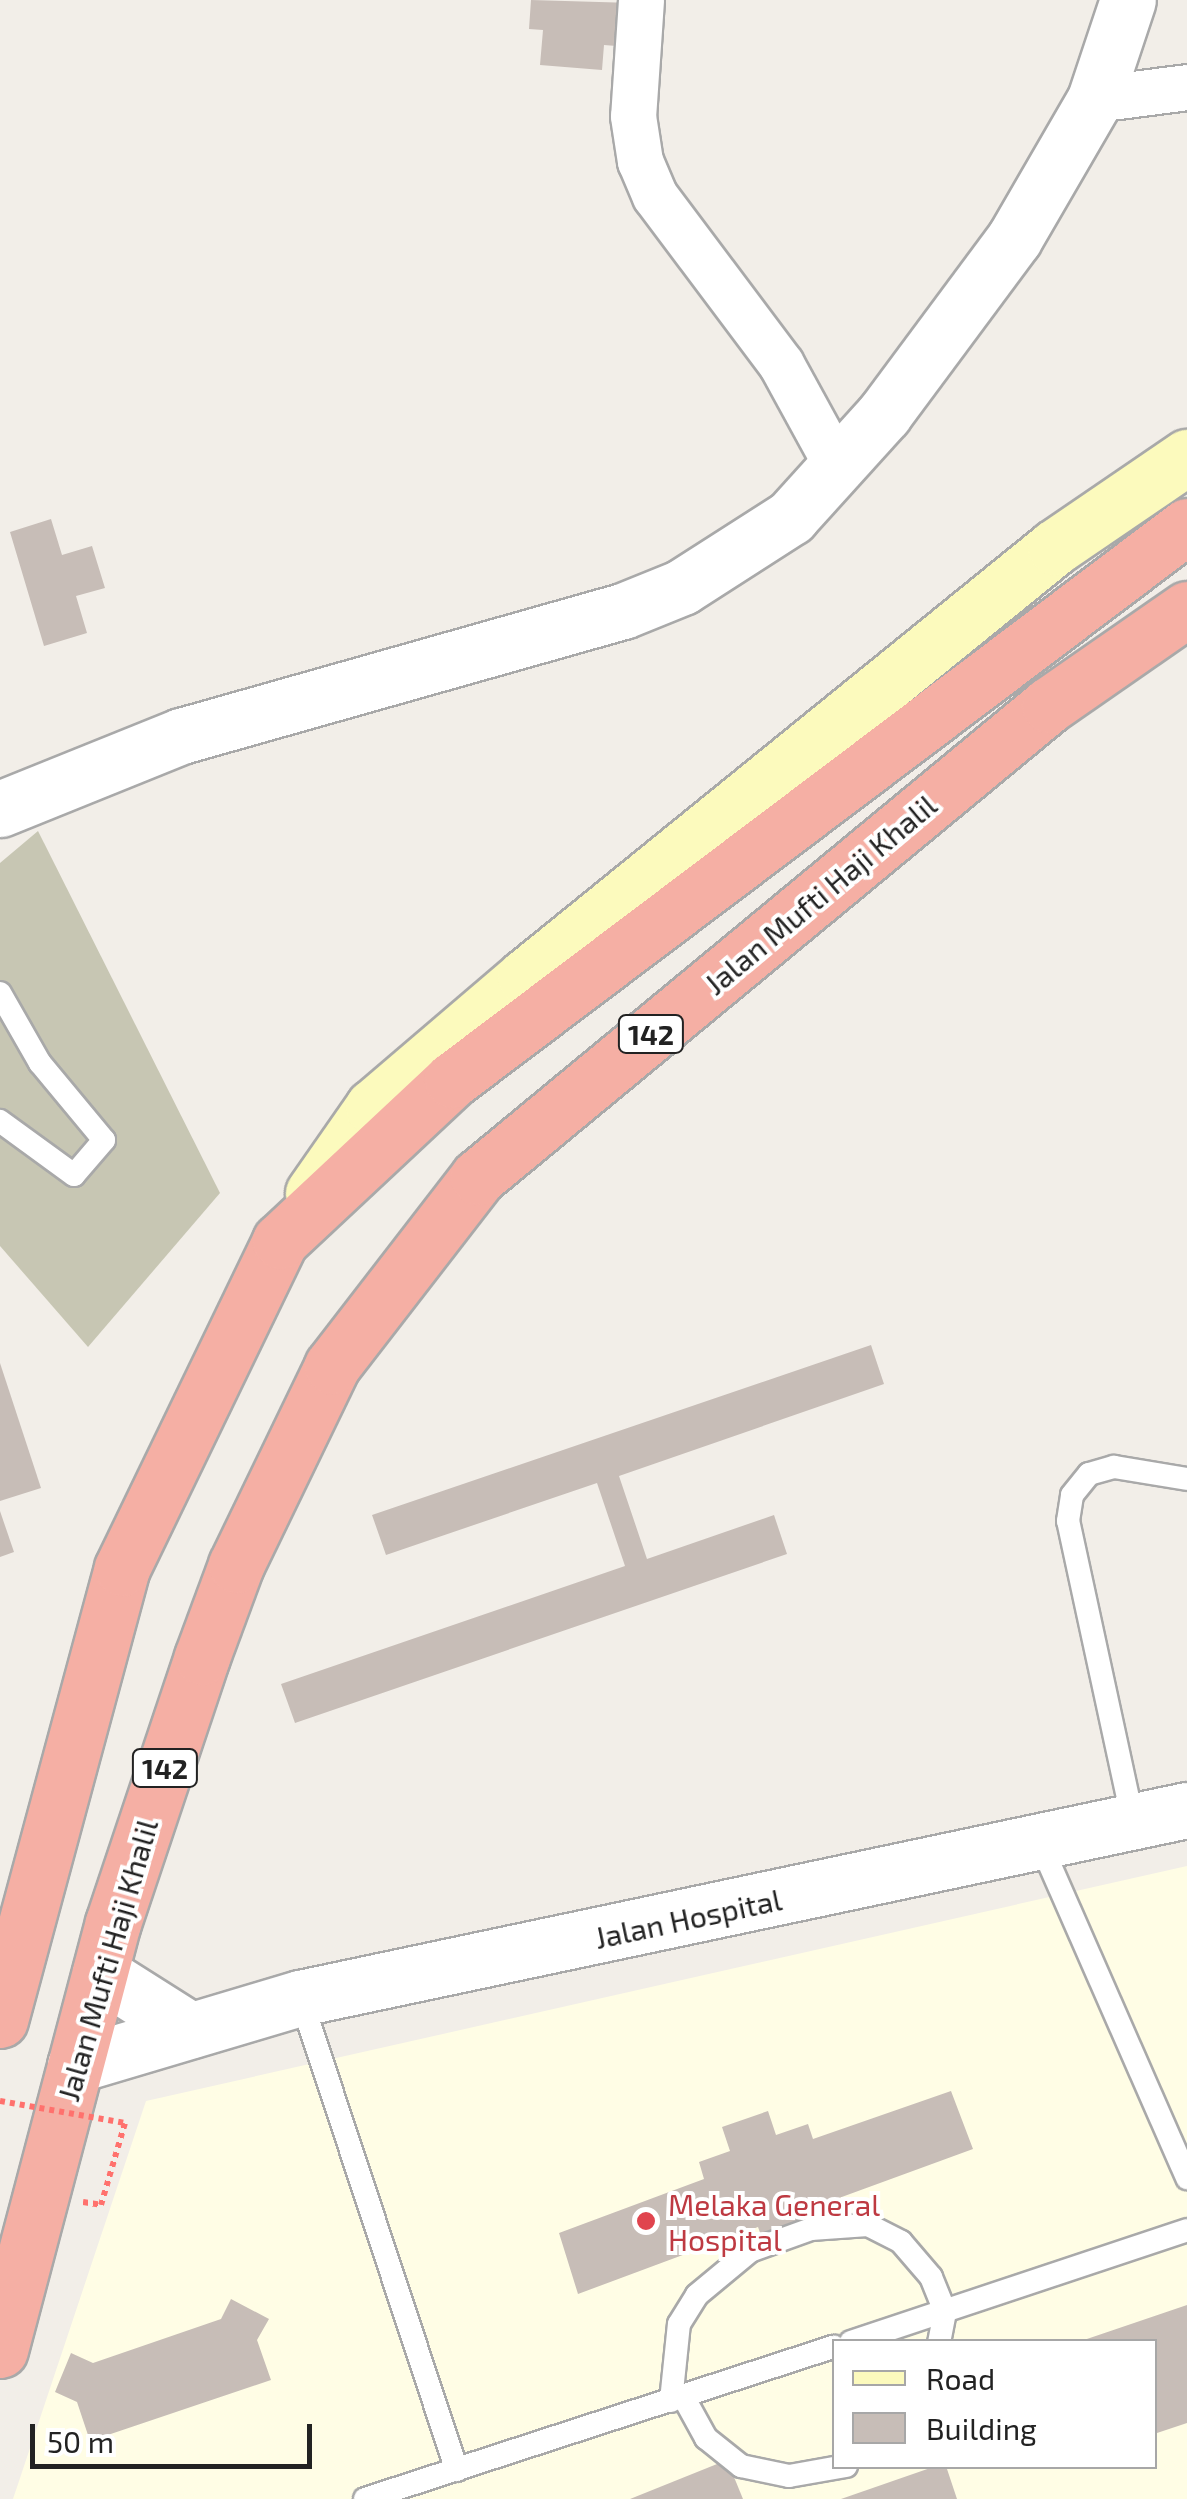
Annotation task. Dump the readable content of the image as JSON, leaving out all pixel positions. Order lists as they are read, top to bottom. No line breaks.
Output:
{"streets":{"highway":["Jalan Mufti Haji Khalil","142"],"street":["Jalan Hospital"]},"crossings":[["Jalan Mufti Haji Khalil","Jalan Hospital"]],"places":["Melaka General Hospital"],"legend":["Road","Building"],"scale_bar":"50 m"}
